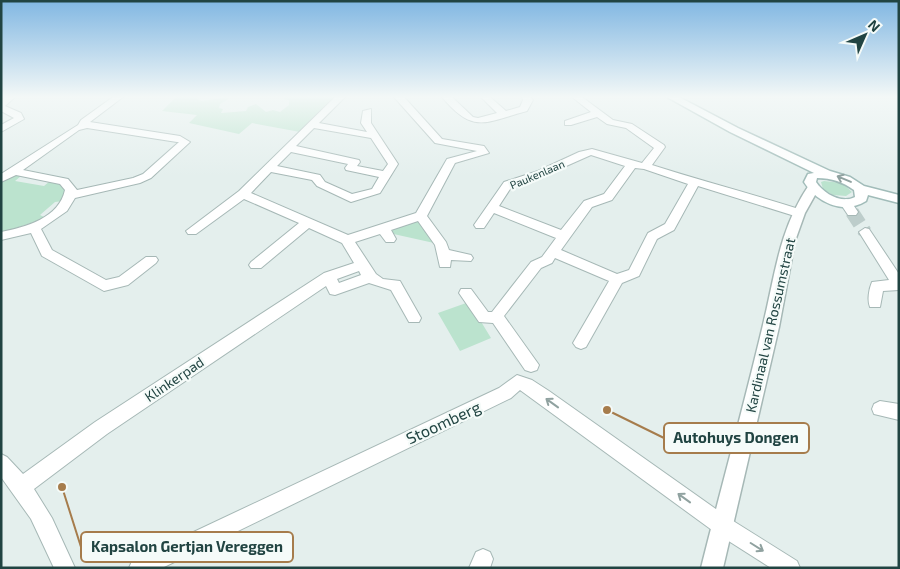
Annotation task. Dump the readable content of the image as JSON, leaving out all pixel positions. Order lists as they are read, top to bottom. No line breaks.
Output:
{"streets":{"main road":["Kardinaal van Rossumstraat"],"street":["Paukenlaan","Klinkerpad","Stoomberg"]},"crossings":[["Kardinaal van Rossumstraat","Stoomberg"]],"places":["Autohuys Dongen","Kapsalon Gertjan Vereggen"],"north":"top right"}
